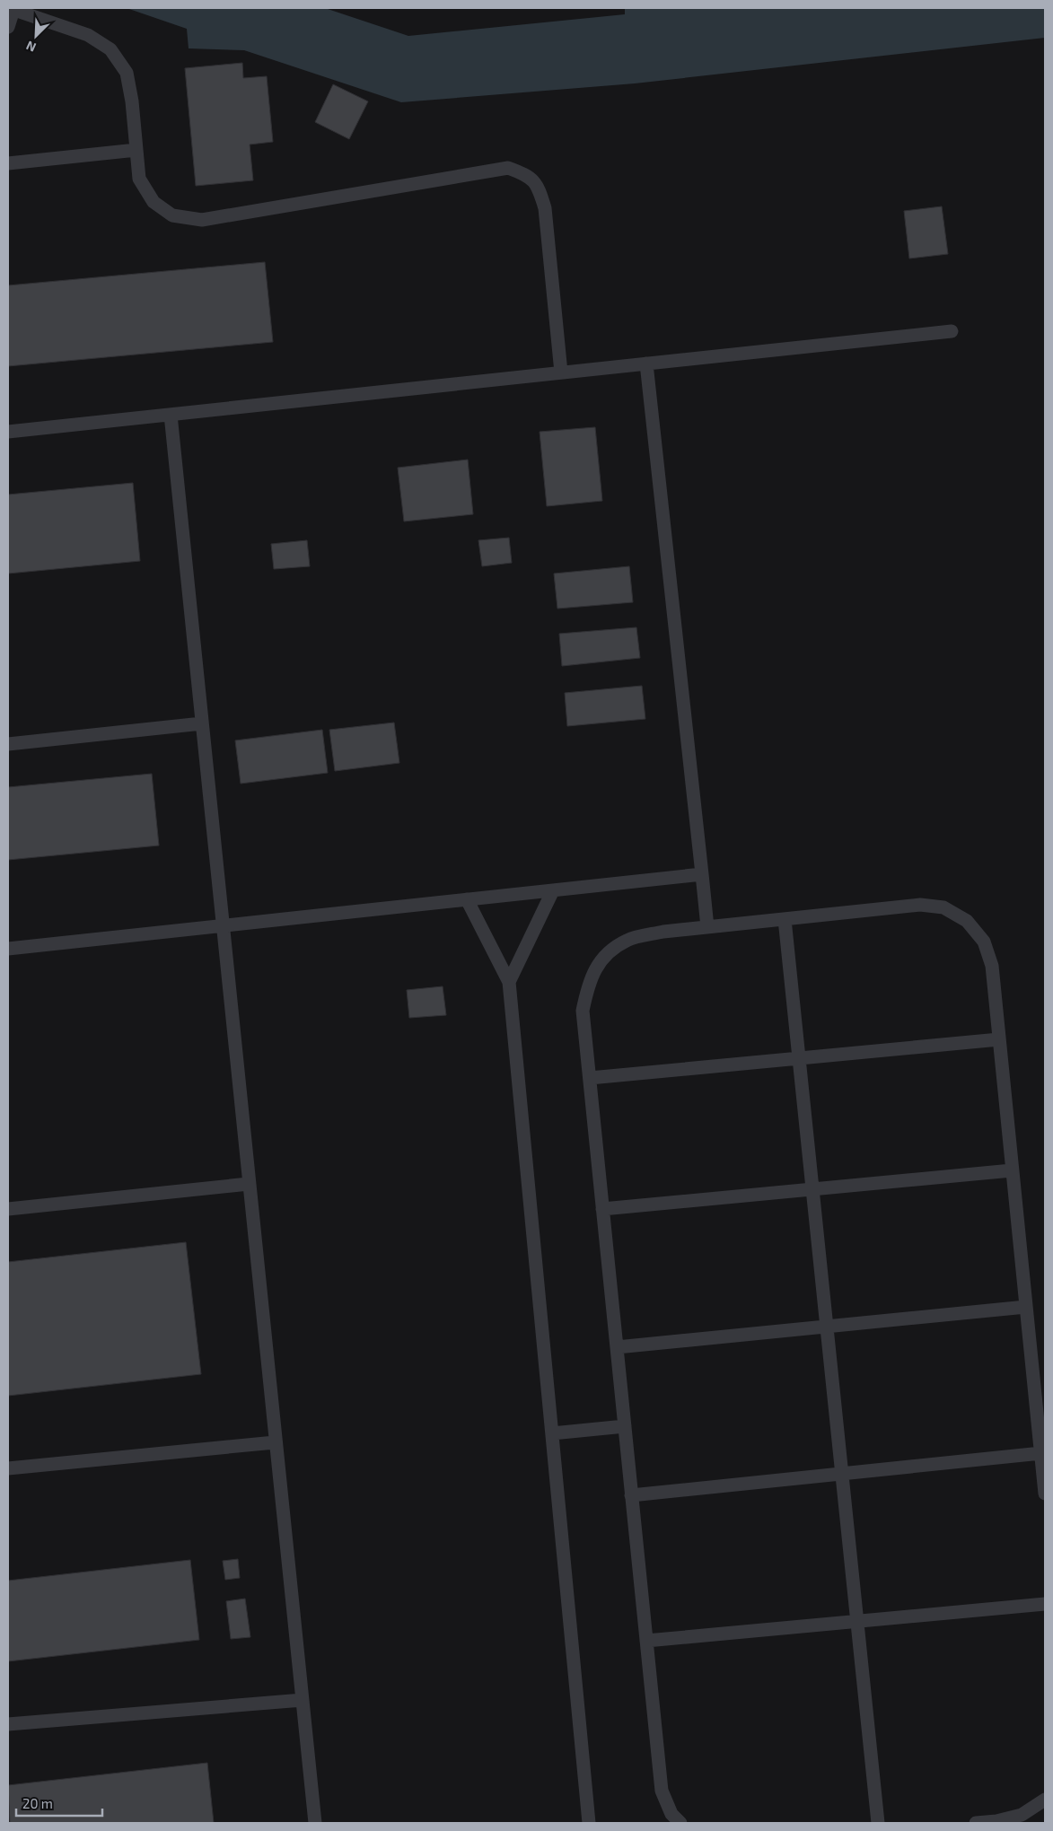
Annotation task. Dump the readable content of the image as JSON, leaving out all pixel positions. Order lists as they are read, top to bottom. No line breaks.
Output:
{"scale_bar":"20 m","north":"bottom left"}
